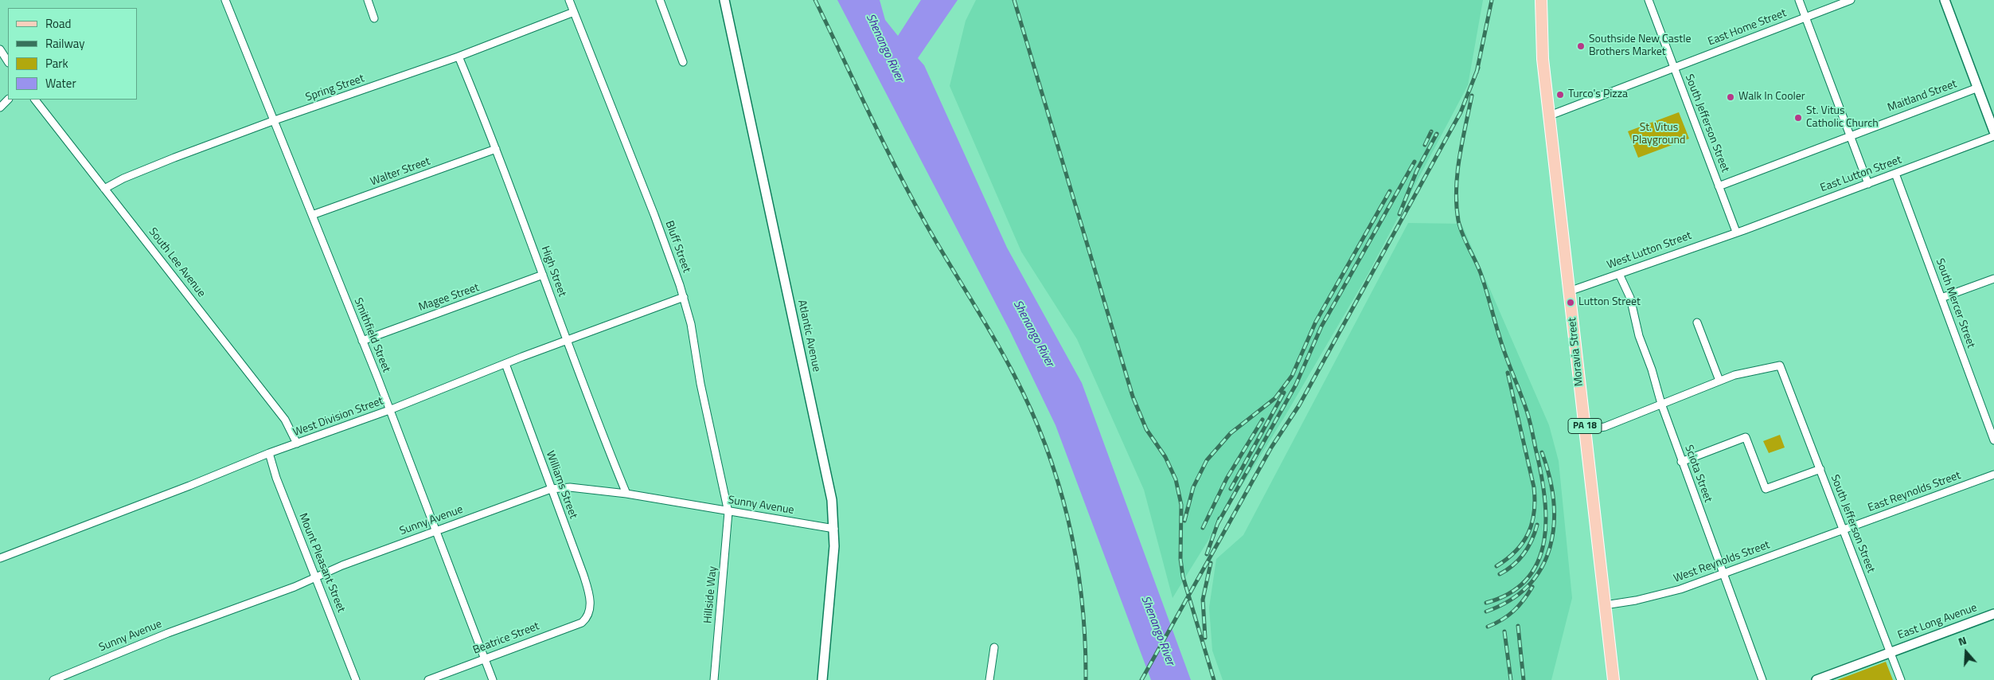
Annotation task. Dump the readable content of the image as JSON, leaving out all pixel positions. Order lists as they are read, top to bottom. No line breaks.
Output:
{"streets":{"main road":["Moravia Street","PA 18"],"street":["East Home Street","Spring Street","Maitland Street","South Jefferson Street","Walter Street","East Lutton Street","Bluff Street","West Lutton Street","South Lee Avenue","High Street","Magee Street","South Mercer Street","Smithfield Street","Atlantic Avenue","West Division Street","Sciota Street","Williams Street","East Reynolds Street","Sunny Avenue","West Reynolds Street","Mount Pleasant Street","Hillside Way","East Long Avenue","Beatrice Street"]},"crossings":[["East Home Street","South Jefferson Street"],["East Home Street","Moravia Street"],["Spring Street","Bluff Street"],["Spring Street","South Lee Avenue"],["Spring Street","High Street"],["Spring Street","Smithfield Street"],["Maitland Street","South Jefferson Street"],["South Jefferson Street","East Lutton Street"],["South Jefferson Street","West Lutton Street"],["South Jefferson Street","East Reynolds Street"],["South Jefferson Street","West Reynolds Street"],["South Jefferson Street","East Long Avenue"],["Walter Street","High Street"],["Walter Street","Smithfield Street"],["East Lutton Street","West Lutton Street"],["East Lutton Street","South Mercer Street"],["Bluff Street","West Division Street"],["Bluff Street","Sunny Avenue"],["Bluff Street","Hillside Way"],["West Lutton Street","Moravia Street"],["West Lutton Street","Sciota Street"],["South Lee Avenue","West Division Street"],["High Street","Magee Street"],["High Street","West Division Street"],["High Street","Sunny Avenue"],["Magee Street","Smithfield Street"],["Smithfield Street","West Division Street"],["Smithfield Street","Sunny Avenue"],["Smithfield Street","Beatrice Street"],["Atlantic Avenue","Sunny Avenue"],["Moravia Street","West Reynolds Street"],["West Division Street","Williams Street"],["West Division Street","Mount Pleasant Street"],["Sciota Street","West Reynolds Street"],["Williams Street","Sunny Avenue"],["Williams Street","Beatrice Street"],["East Reynolds Street","West Reynolds Street"],["Sunny Avenue","Mount Pleasant Street"],["Sunny Avenue","Hillside Way"]],"water":["Shenango River"],"parks":["St. Vitus Playground"],"places":["Southside New Castle Brothers Market","Turco's Pizza","Walk In Cooler","St. Vitus Catholic Church","Lutton Street"],"legend":["Road","Railway","Park","Water"],"north":"top"}
